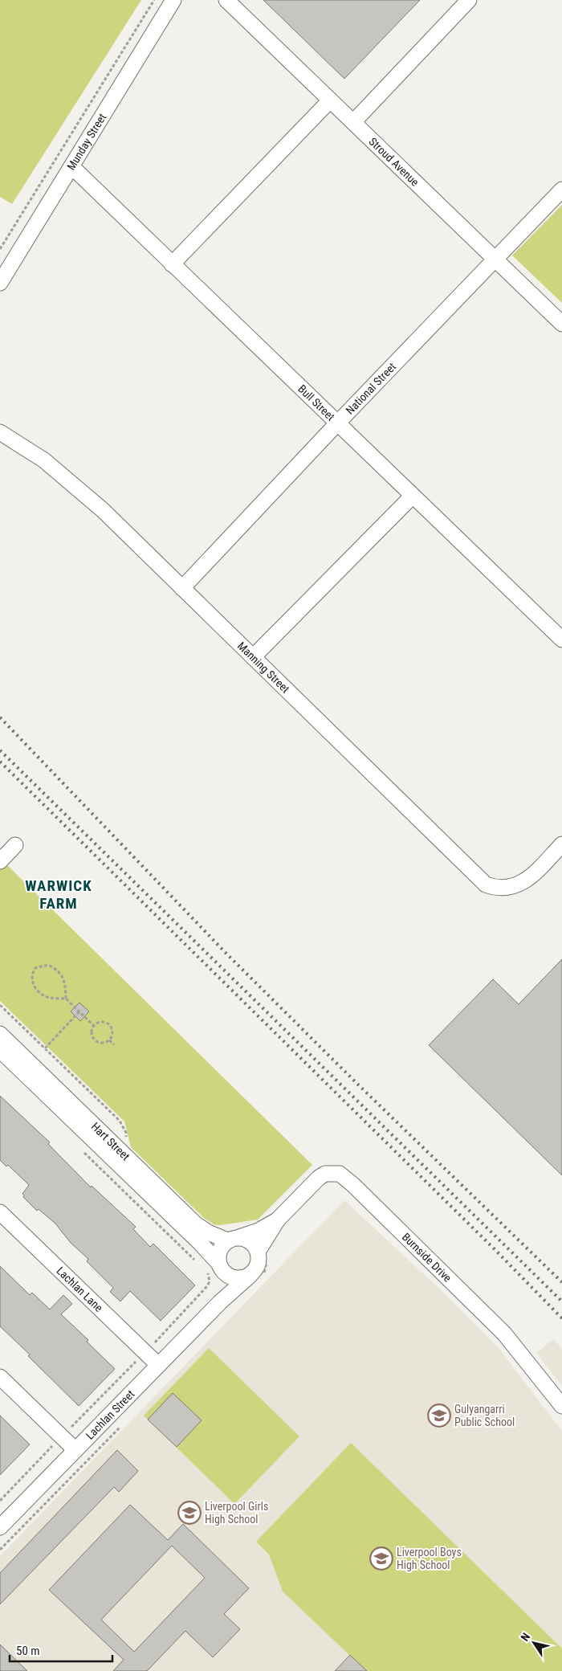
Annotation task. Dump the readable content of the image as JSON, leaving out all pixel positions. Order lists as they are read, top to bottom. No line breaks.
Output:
{"streets":{"street":["Munday Street","Stroud Avenue","National Street","Bull Street","Manning Street","Hart Street","Burnside Drive","Lachlan Lane","Lachlan Street"]},"crossings":[["Munday Street","Bull Street"],["Stroud Avenue","National Street"],["National Street","Bull Street"],["National Street","Manning Street"],["Hart Street","Burnside Drive"],["Hart Street","Lachlan Street"],["Burnside Drive","Lachlan Street"],["Lachlan Lane","Lachlan Street"]],"districts":["WARWICK FARM"],"places":{"school or university":["Gulyangarri Public School","Liverpool Girls High School","Liverpool Boys High School"]},"scale_bar":"50 m","north":"top left"}
